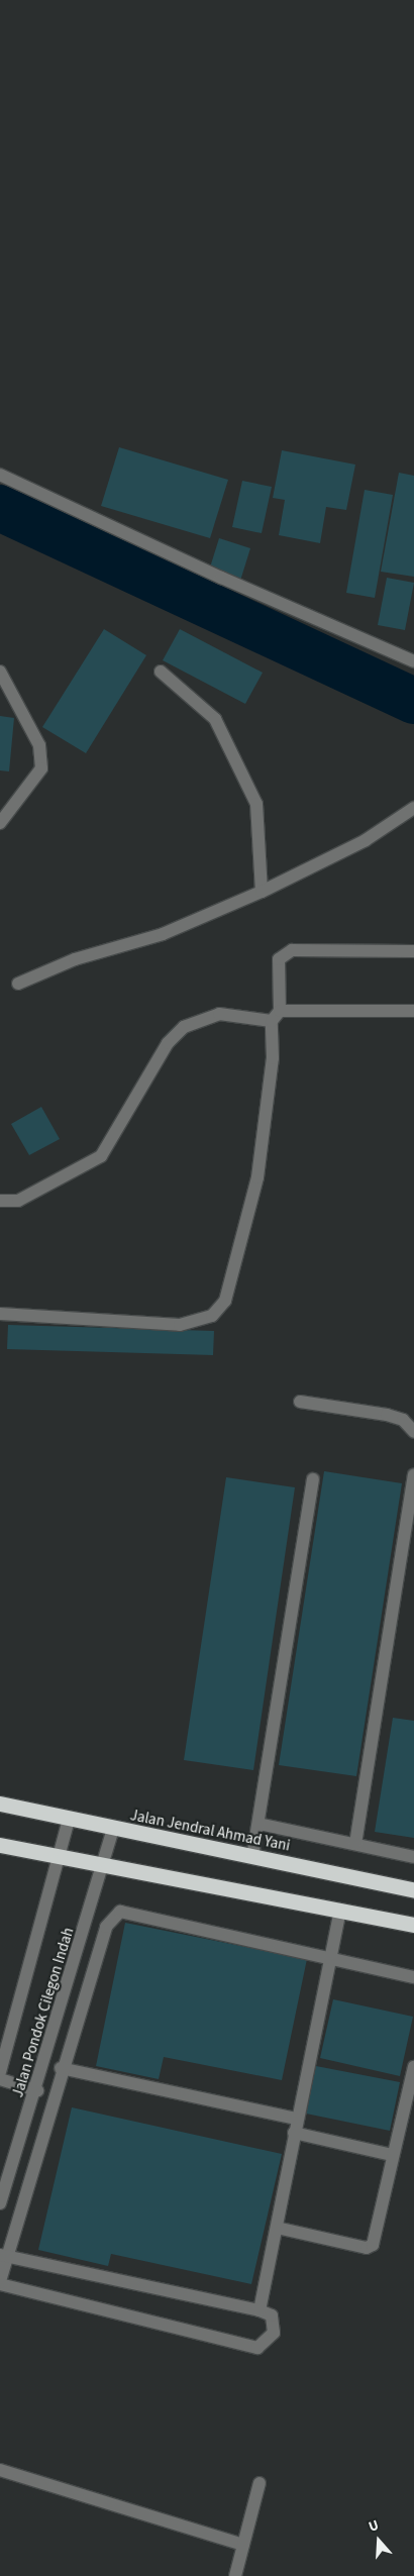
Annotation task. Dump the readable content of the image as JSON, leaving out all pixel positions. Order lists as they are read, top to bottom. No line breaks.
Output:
{"streets":{"highway":["Jalan Jendral Ahmad Yani"],"street":["Jalan Pondok Cilegon Indah"]},"crossings":[["Jalan Jendral Ahmad Yani","Jalan Pondok Cilegon Indah"]],"north":"top"}
